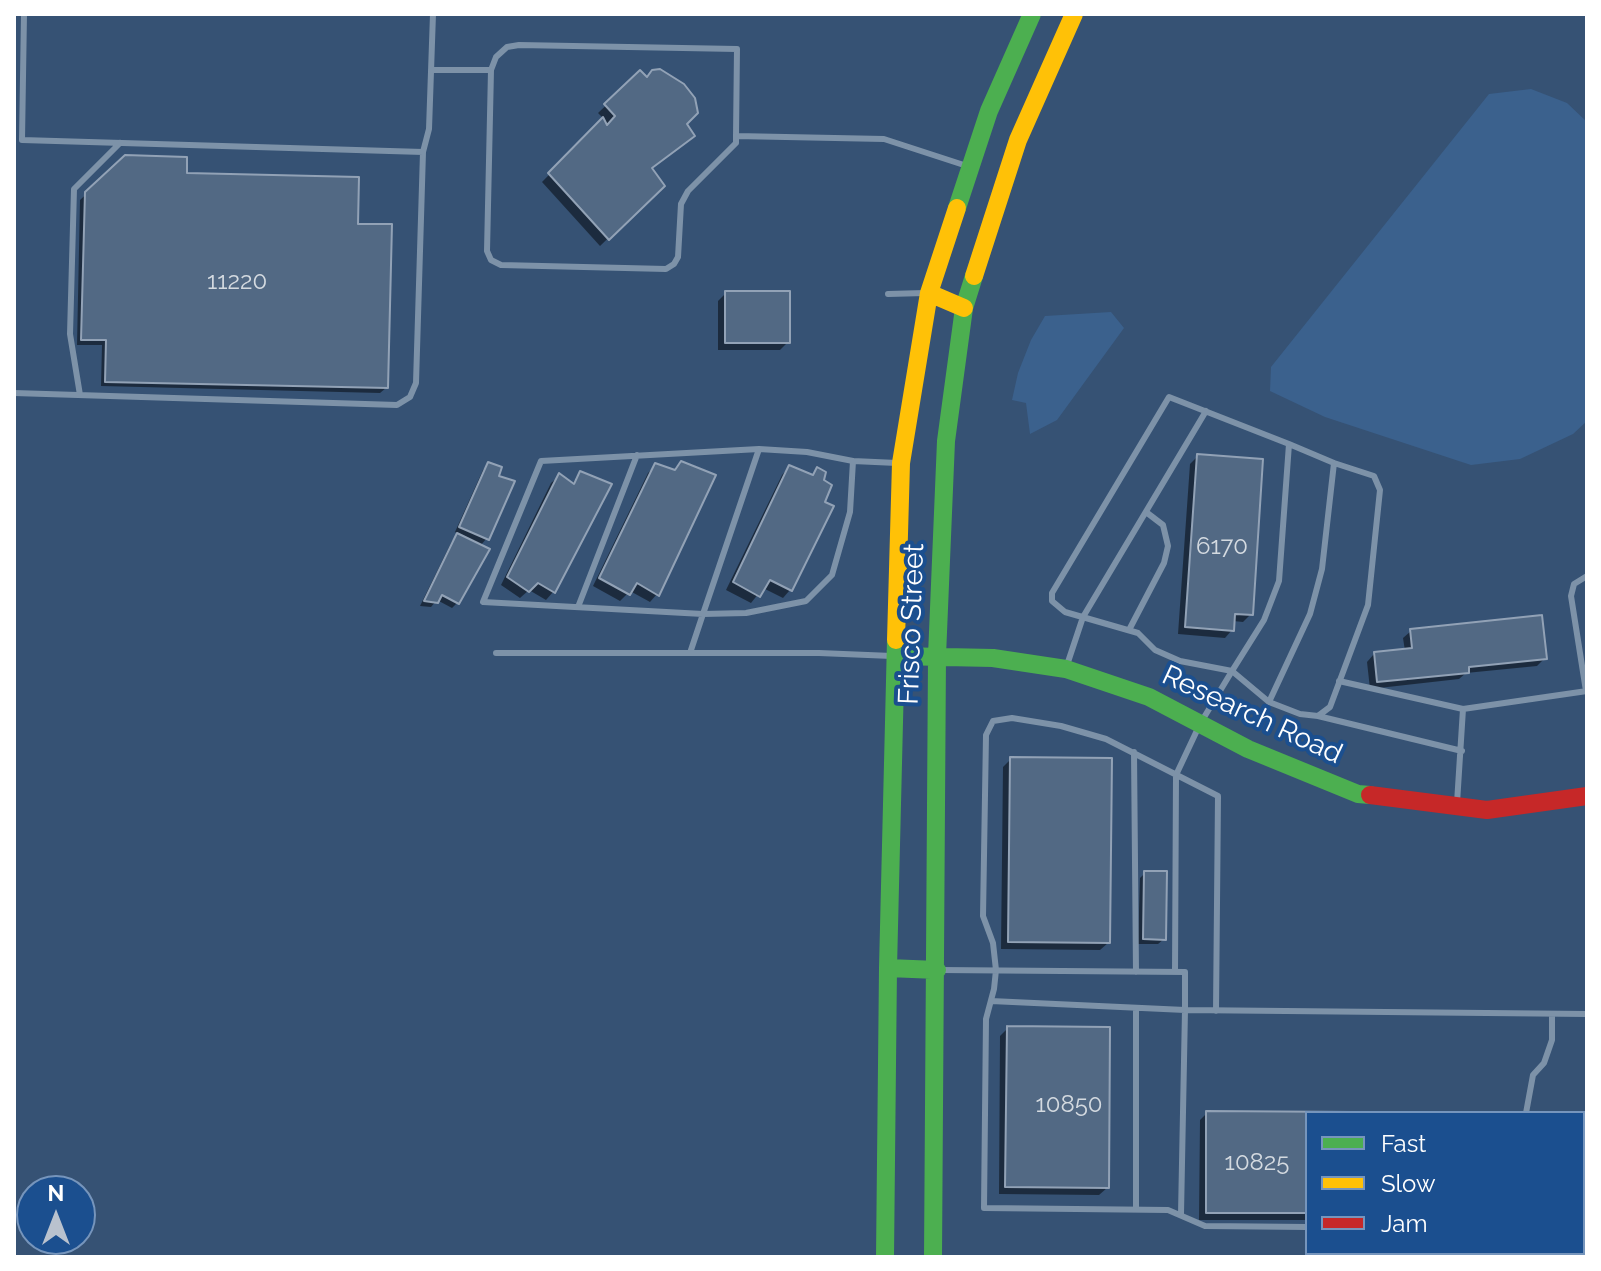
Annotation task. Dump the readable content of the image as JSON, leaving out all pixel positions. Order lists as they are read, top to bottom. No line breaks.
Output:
{"streets":{"street":["Frisco Street","Research Road"]},"crossings":[["Frisco Street","Research Road"]],"house_numbers":["11220","6170","10850","10825"],"legend":["Fast","Slow","Jam"],"north":"top"}
